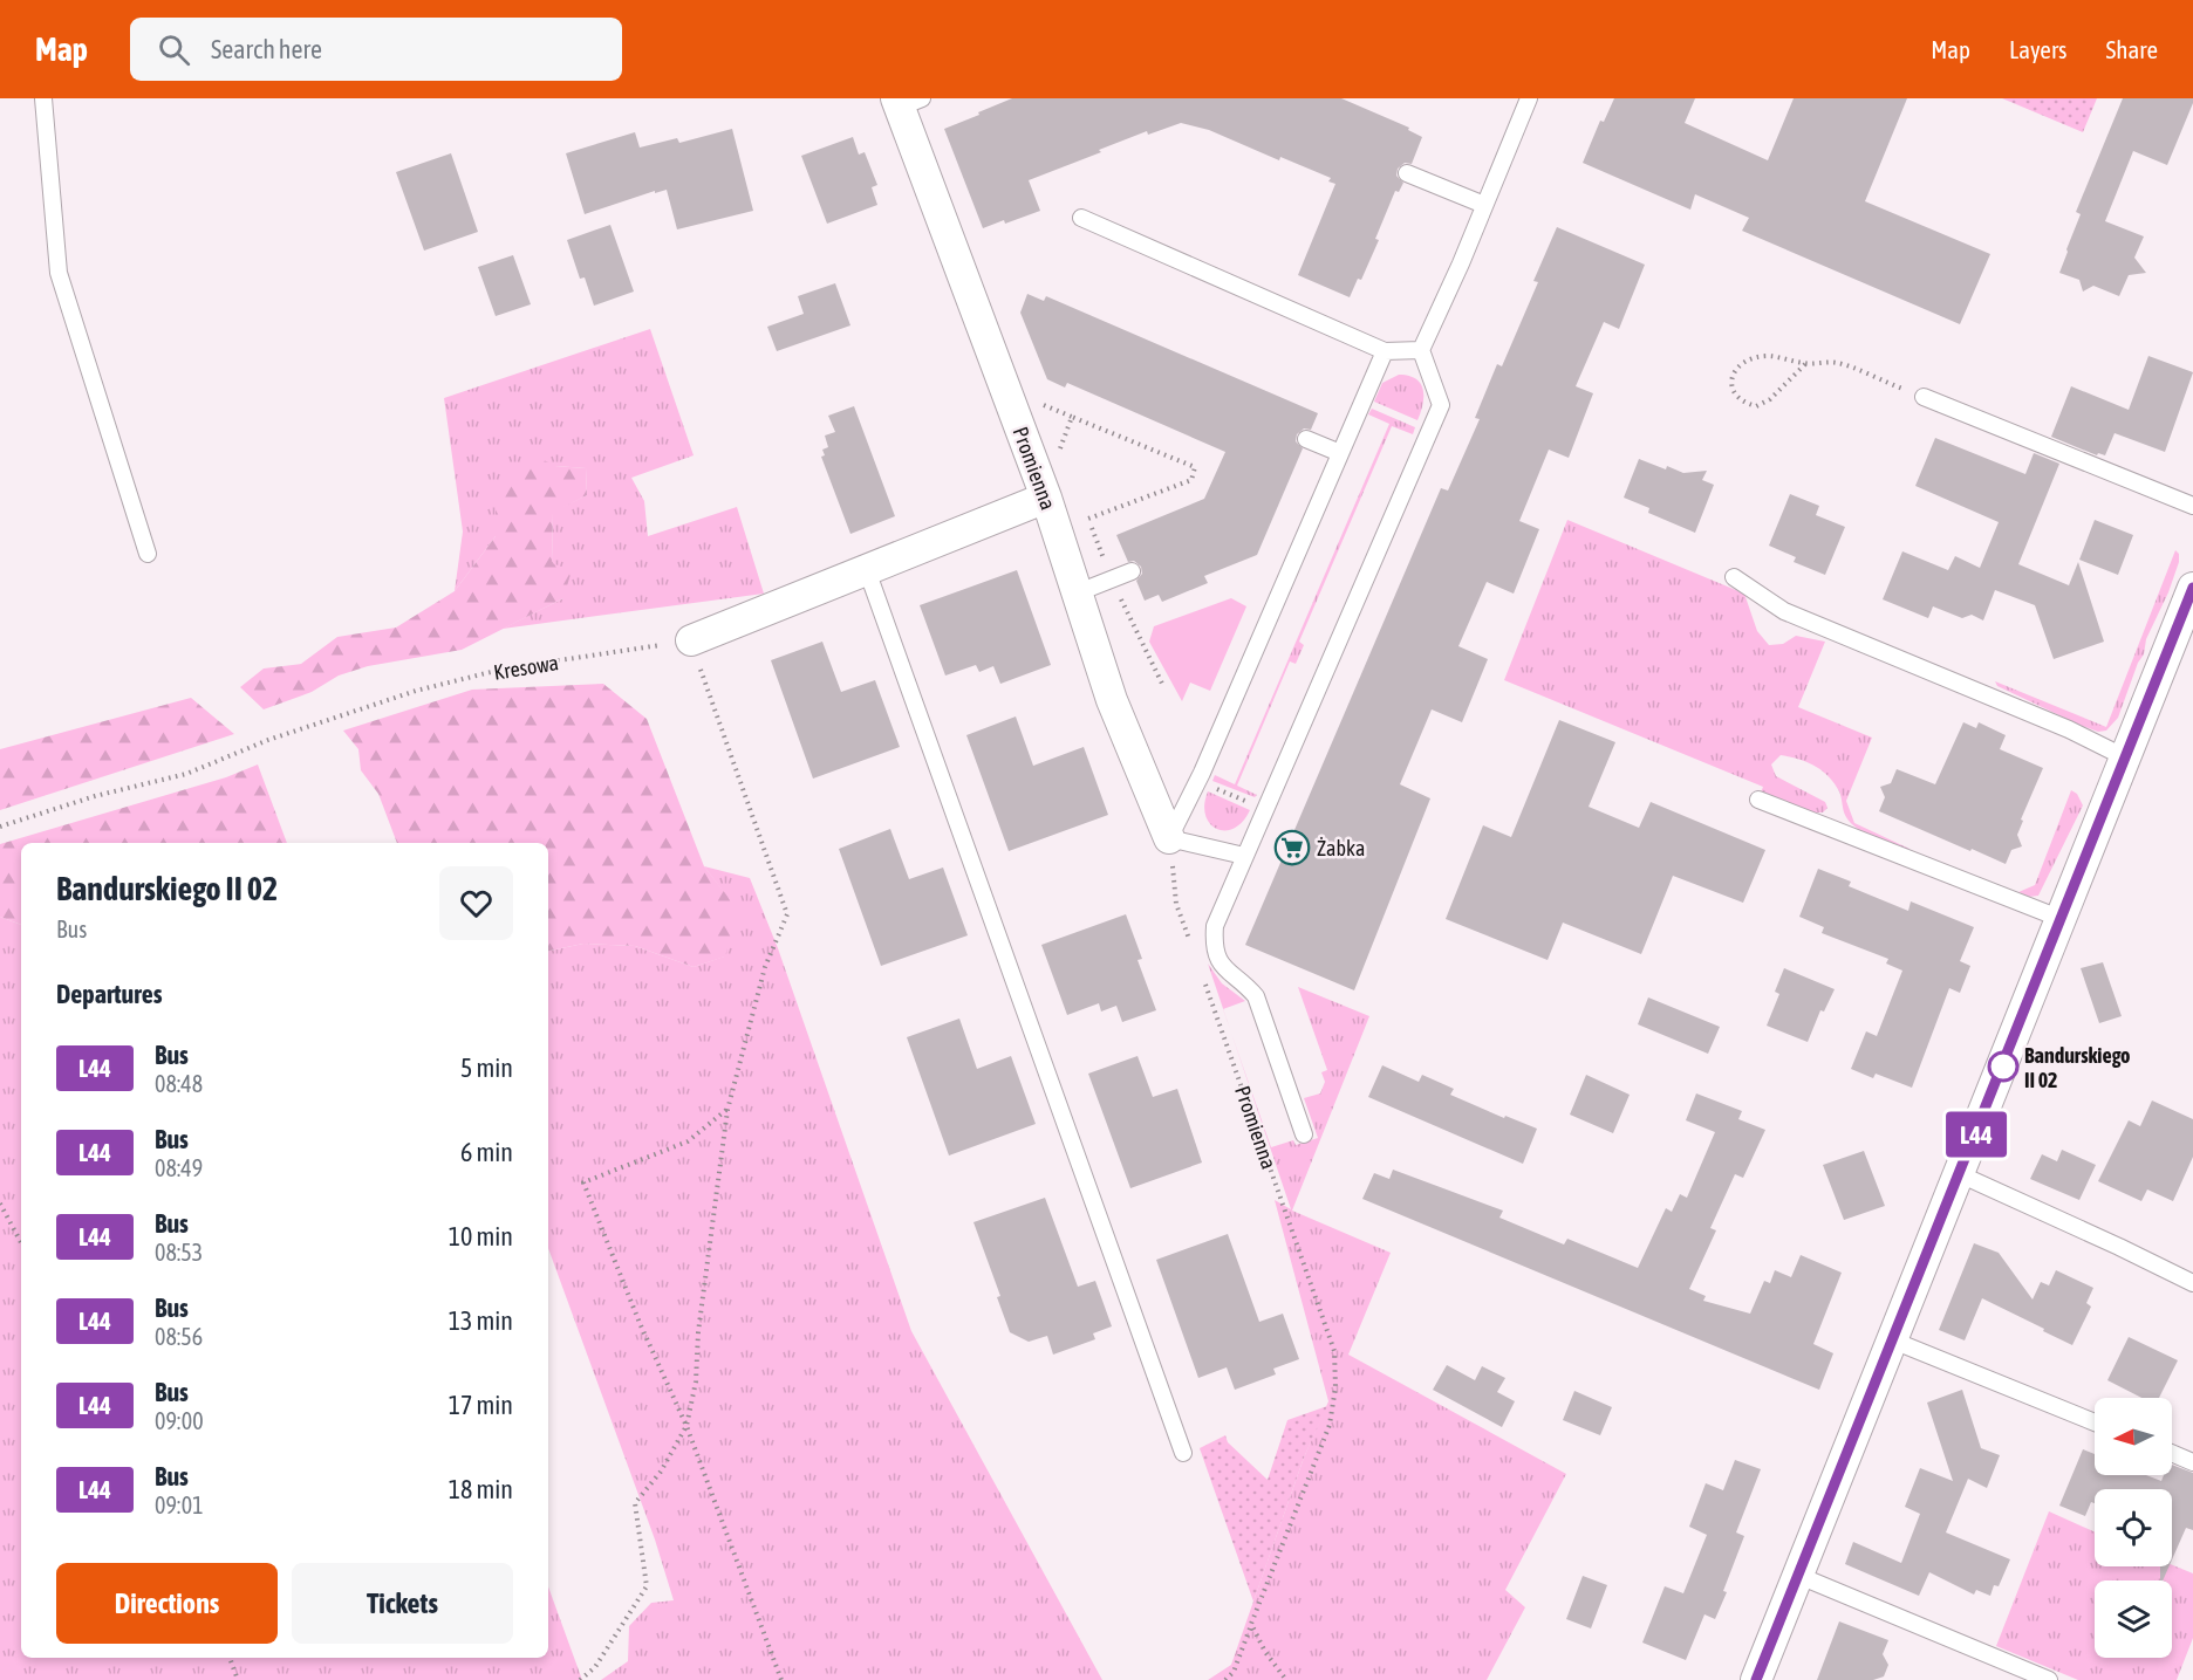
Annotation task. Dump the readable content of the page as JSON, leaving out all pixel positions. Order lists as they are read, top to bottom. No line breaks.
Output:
{"streets":{"street":["Promienna"],"path":["Kresowa"]},"places":{"supermarket":["Żabka"],"other":["Bandurskiego II 02"]},"lines":["bus line L44"],"north":"left","page":{"header":"Map","search":"Search here","nav":["Map","Layers","Share"],"on_map":"L44","heading":[["Bandurskiego II 02","Bus"],"Departures"],"list":[{"mark":"L44","name":"Bus","note":"08:48","value":"5 min"},{"mark":"L44","name":"Bus","note":"08:49","value":"6 min"},{"mark":"L44","name":"Bus","note":"08:53","value":"10 min"},{"mark":"L44","name":"Bus","note":"08:56","value":"13 min"},{"mark":"L44","name":"Bus","note":"09:00","value":"17 min"},{"mark":"L44","name":"Bus","note":"09:01","value":"18 min"}],"buttons":["Directions","Tickets"]}}
